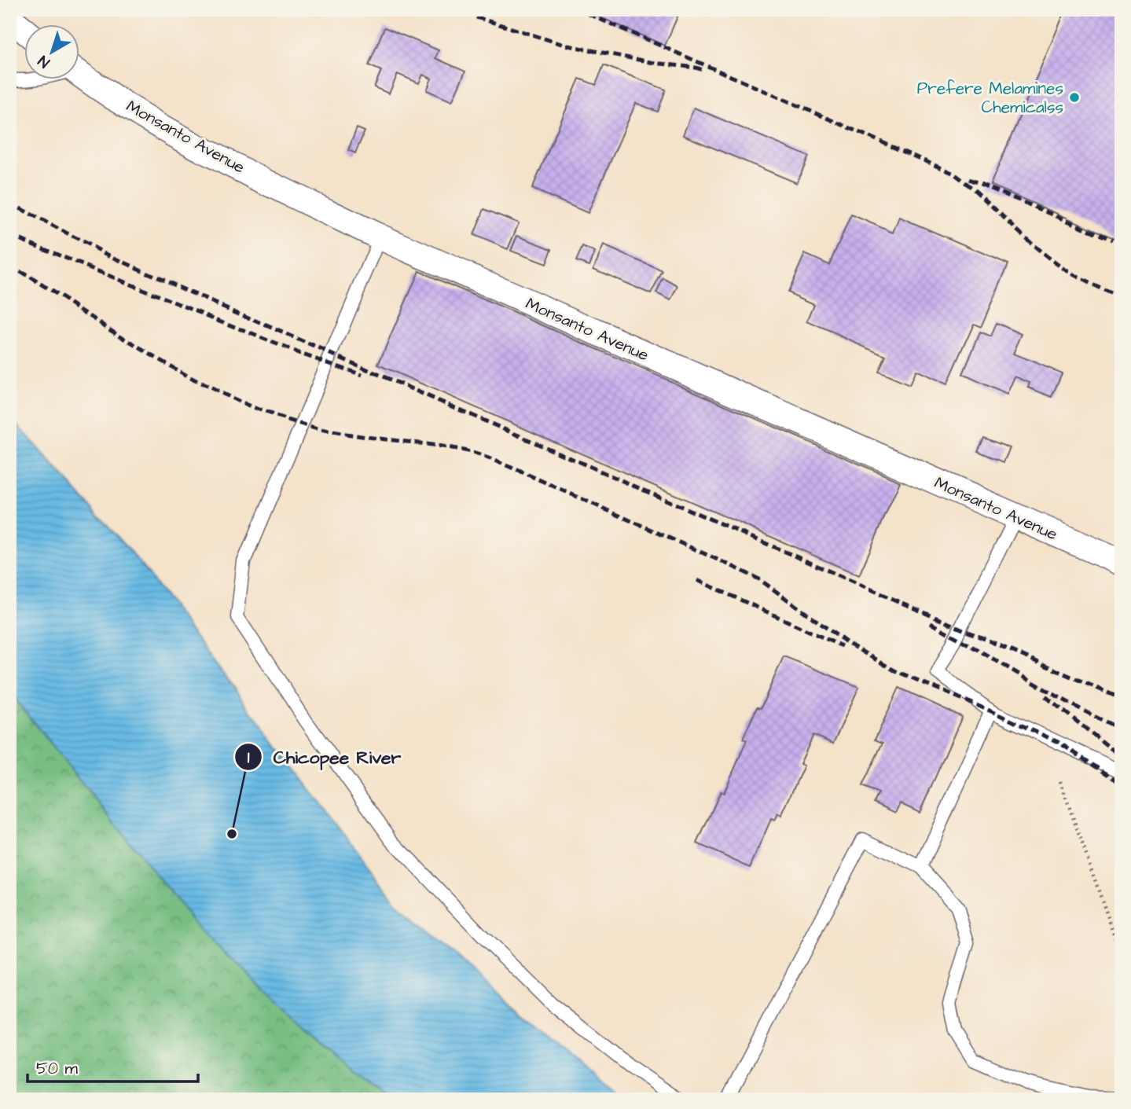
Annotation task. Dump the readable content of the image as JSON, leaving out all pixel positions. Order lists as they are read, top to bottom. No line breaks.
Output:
{"streets":{"street":["Monsanto Avenue"]},"places":["Prefere Melamines Chemicalss","Chicopee River"],"scale_bar":"50 m","north":"bottom left"}
